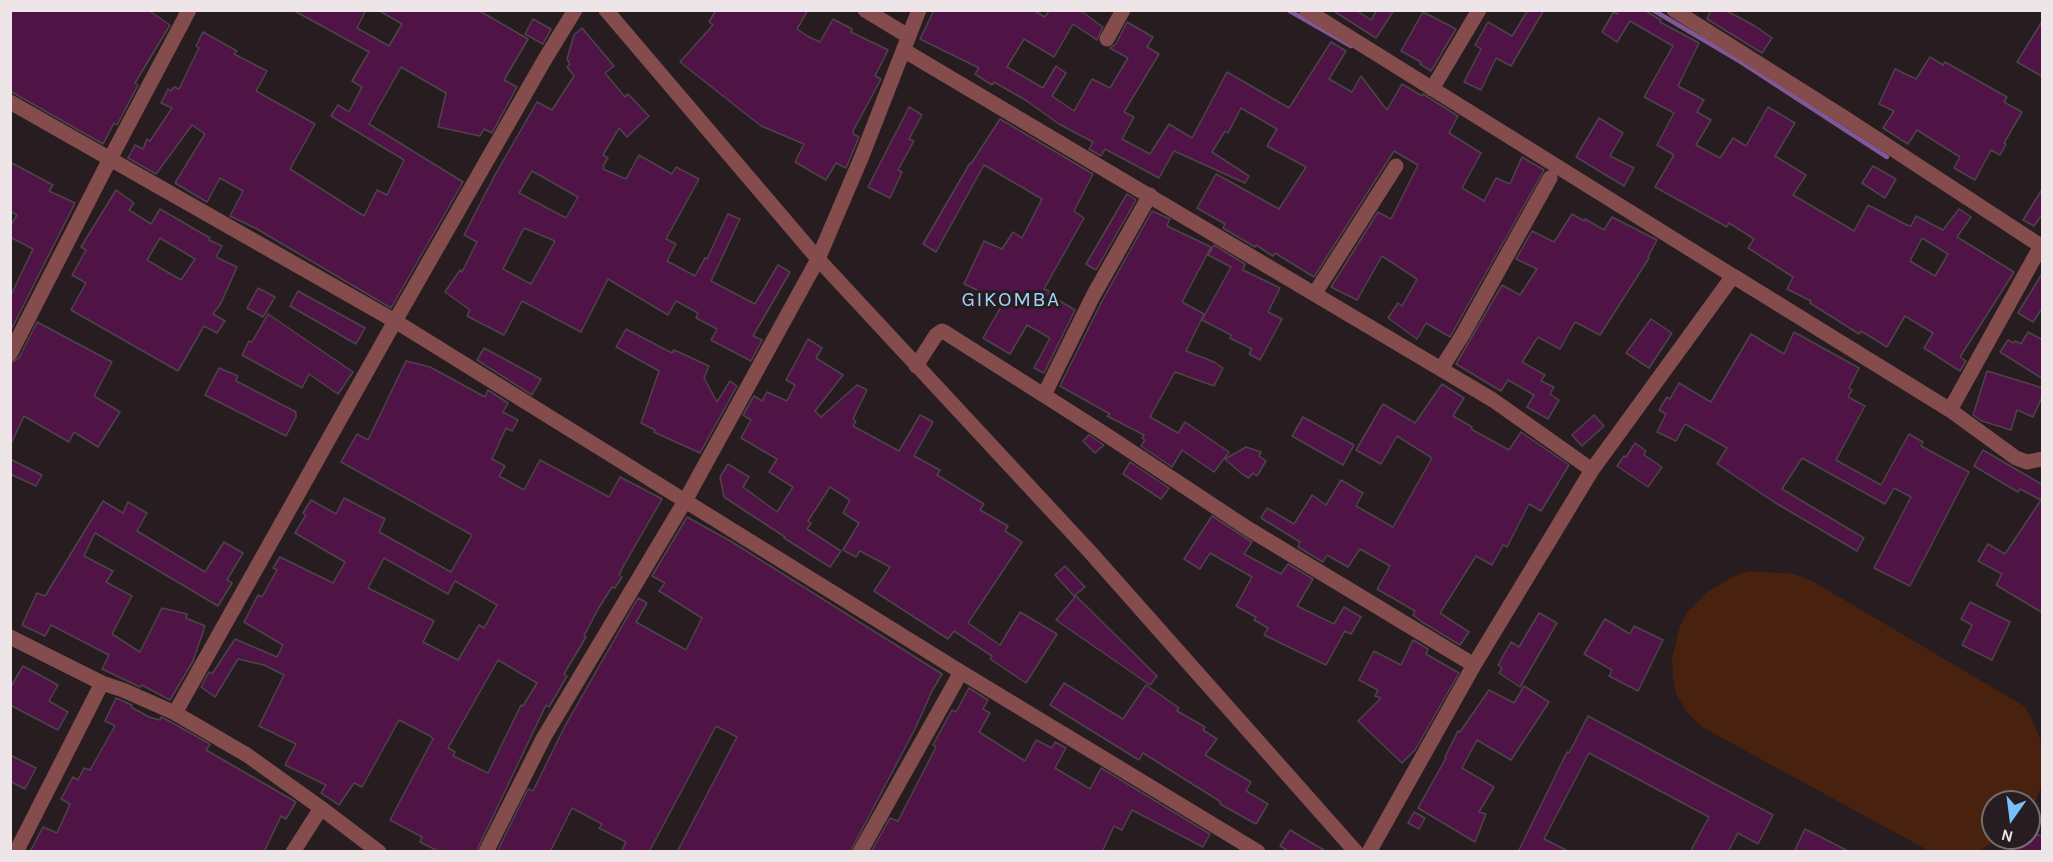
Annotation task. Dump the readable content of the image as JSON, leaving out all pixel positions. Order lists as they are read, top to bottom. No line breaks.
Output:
{"districts":["GIKOMBA"],"north":"bottom"}
